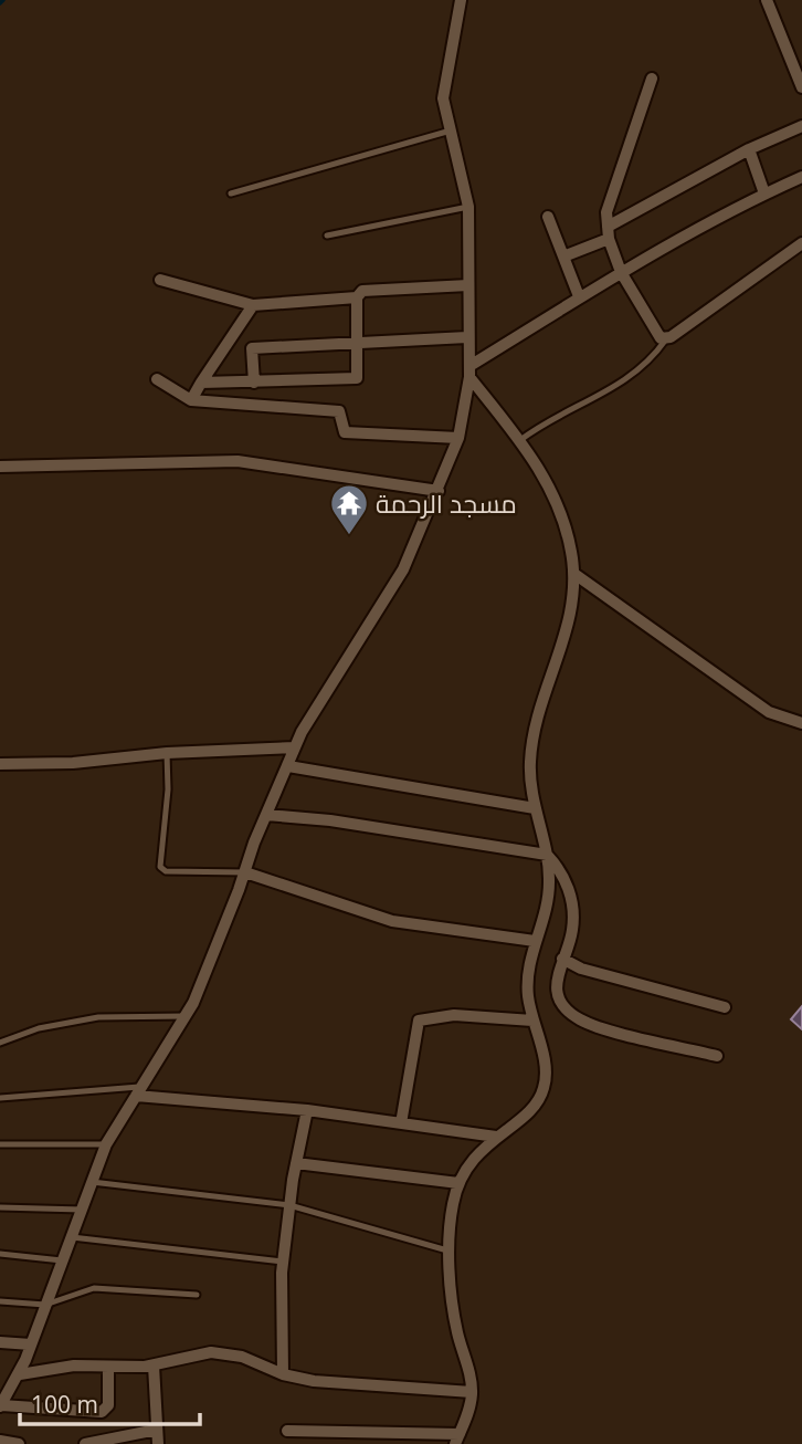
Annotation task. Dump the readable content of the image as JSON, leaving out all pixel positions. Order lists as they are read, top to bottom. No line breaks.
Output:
{"places":{"temple":["مسجد الرحمة"]},"scale_bar":"100 m"}
